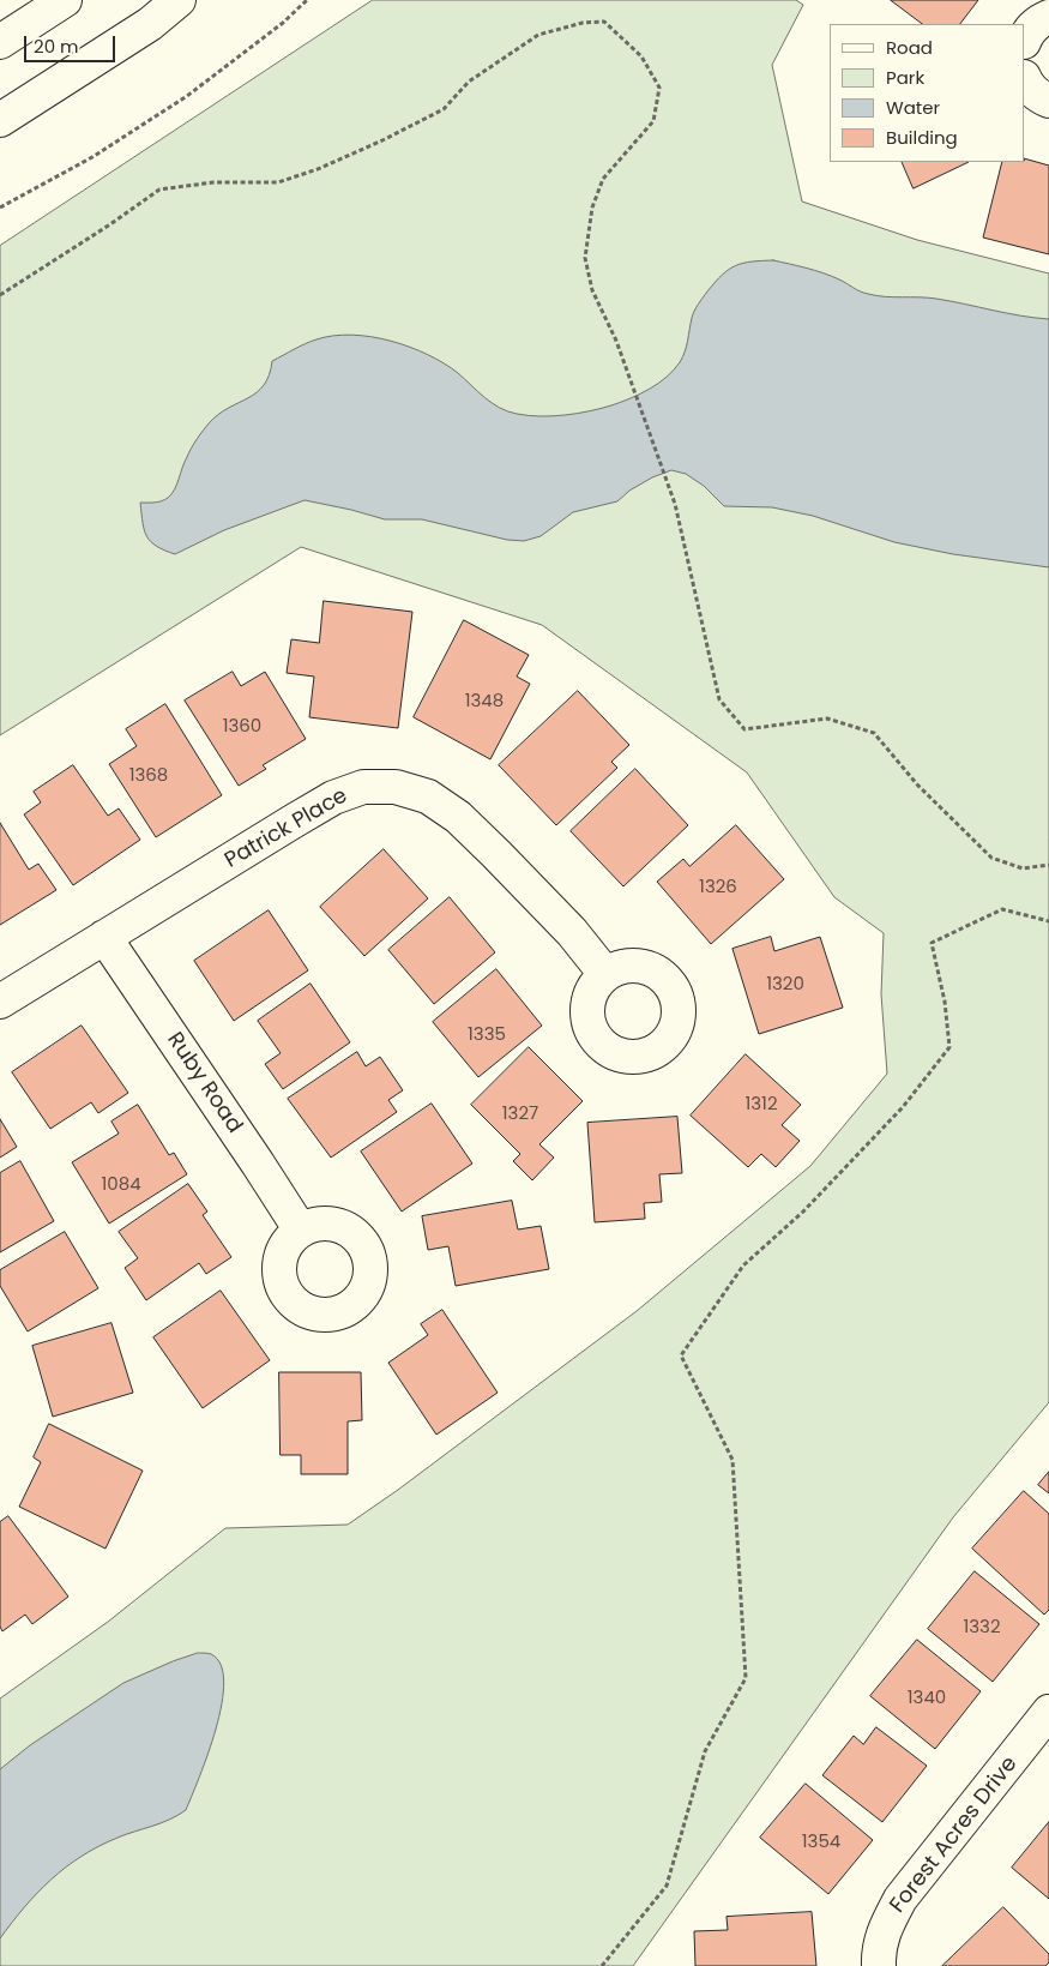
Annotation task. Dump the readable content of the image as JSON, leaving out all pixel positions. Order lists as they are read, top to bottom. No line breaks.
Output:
{"streets":{"street":["Patrick Place","Ruby Road","Forest Acres Drive"]},"crossings":[["Patrick Place","Ruby Road"]],"house_numbers":["1348","1360","1368","1326","1320","1335","1312","1327","1084","1332","1340","1354"],"legend":["Road","Park","Water","Building"],"scale_bar":"20 m"}
